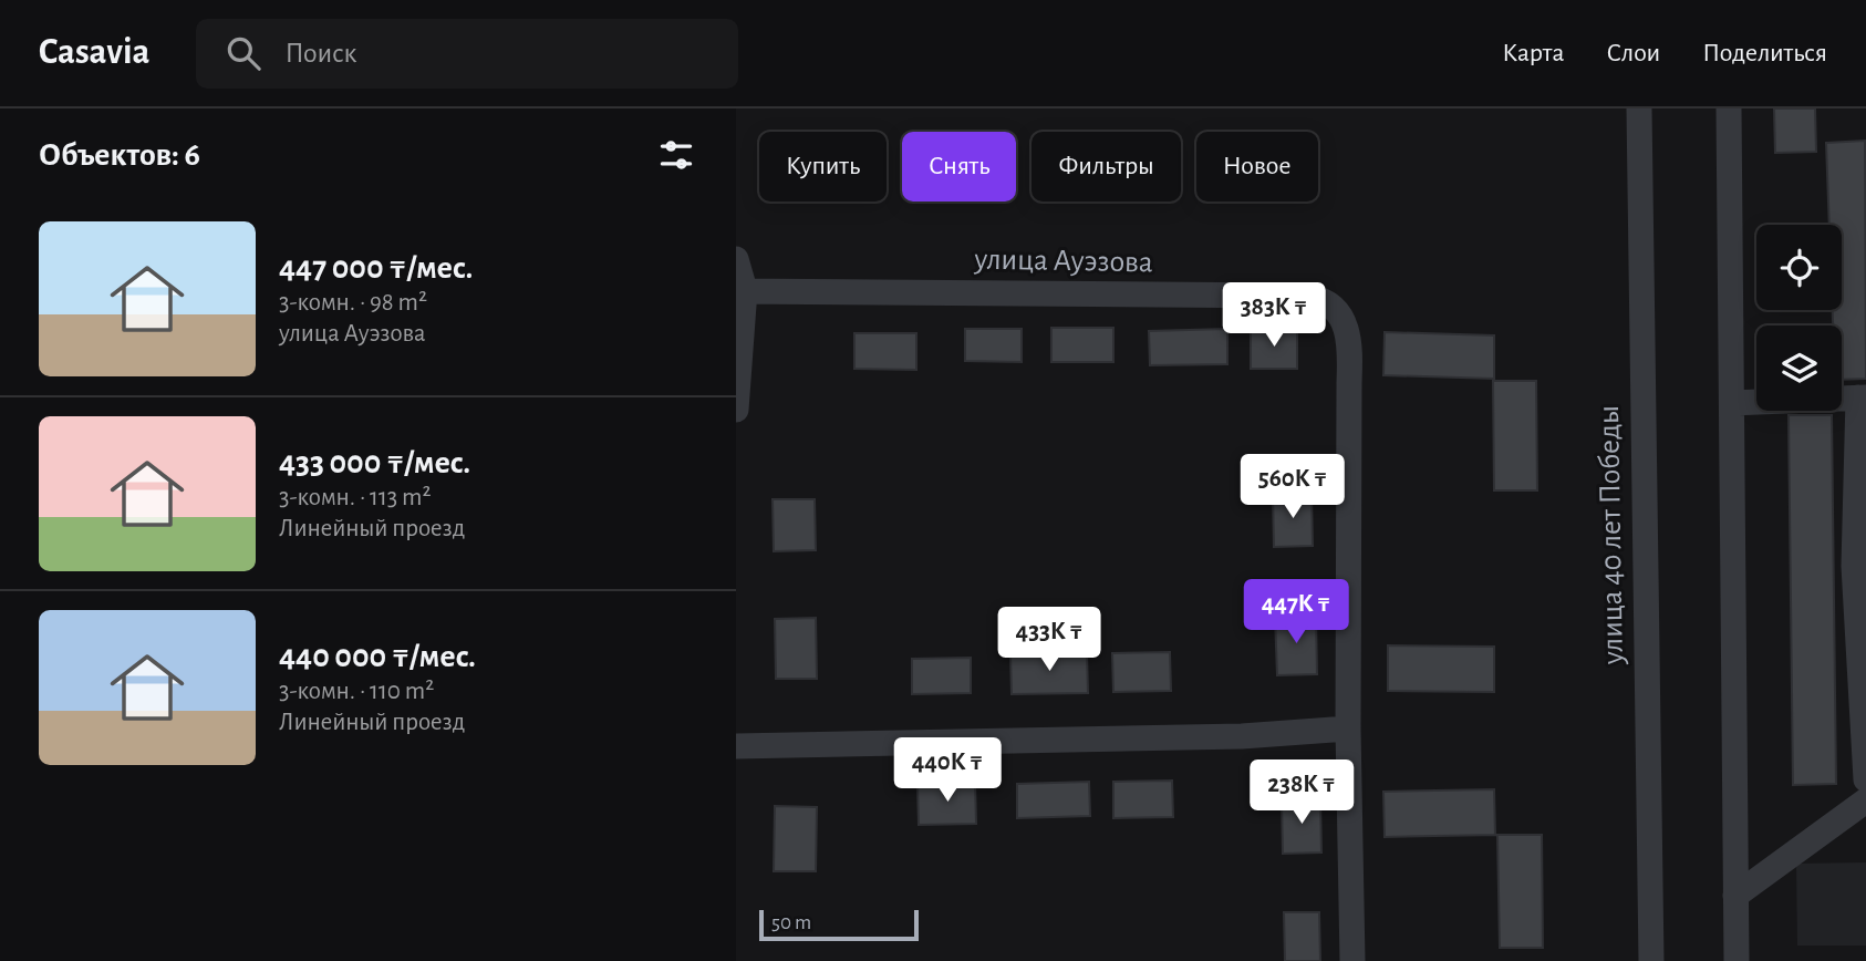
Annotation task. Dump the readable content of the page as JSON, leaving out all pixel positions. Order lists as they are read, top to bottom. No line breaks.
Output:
{"streets":{"street":["улица Ауэзова","улица 40 лет Победы"]},"scale_bar":"50 m","page":{"header":"Casavia","search":"Поиск","nav":["Карта","Слои","Поделиться"],"heading":"Объектов: 6","chip":["Купить","Снять","Фильтры","Новое"],"list":[{"name":"447 000 ₸/мес.","note":"3-комн. · 98 m² · улица Ауэзова"},{"name":"433 000 ₸/мес.","note":"3-комн. · 113 m² · Линейный проезд"},{"name":"440 000 ₸/мес.","note":"3-комн. · 110 m² · Линейный проезд"}],"price":["383K ₸","560K ₸","447K ₸","433K ₸","440K ₸","238K ₸"],"scale":"50 m"}}
